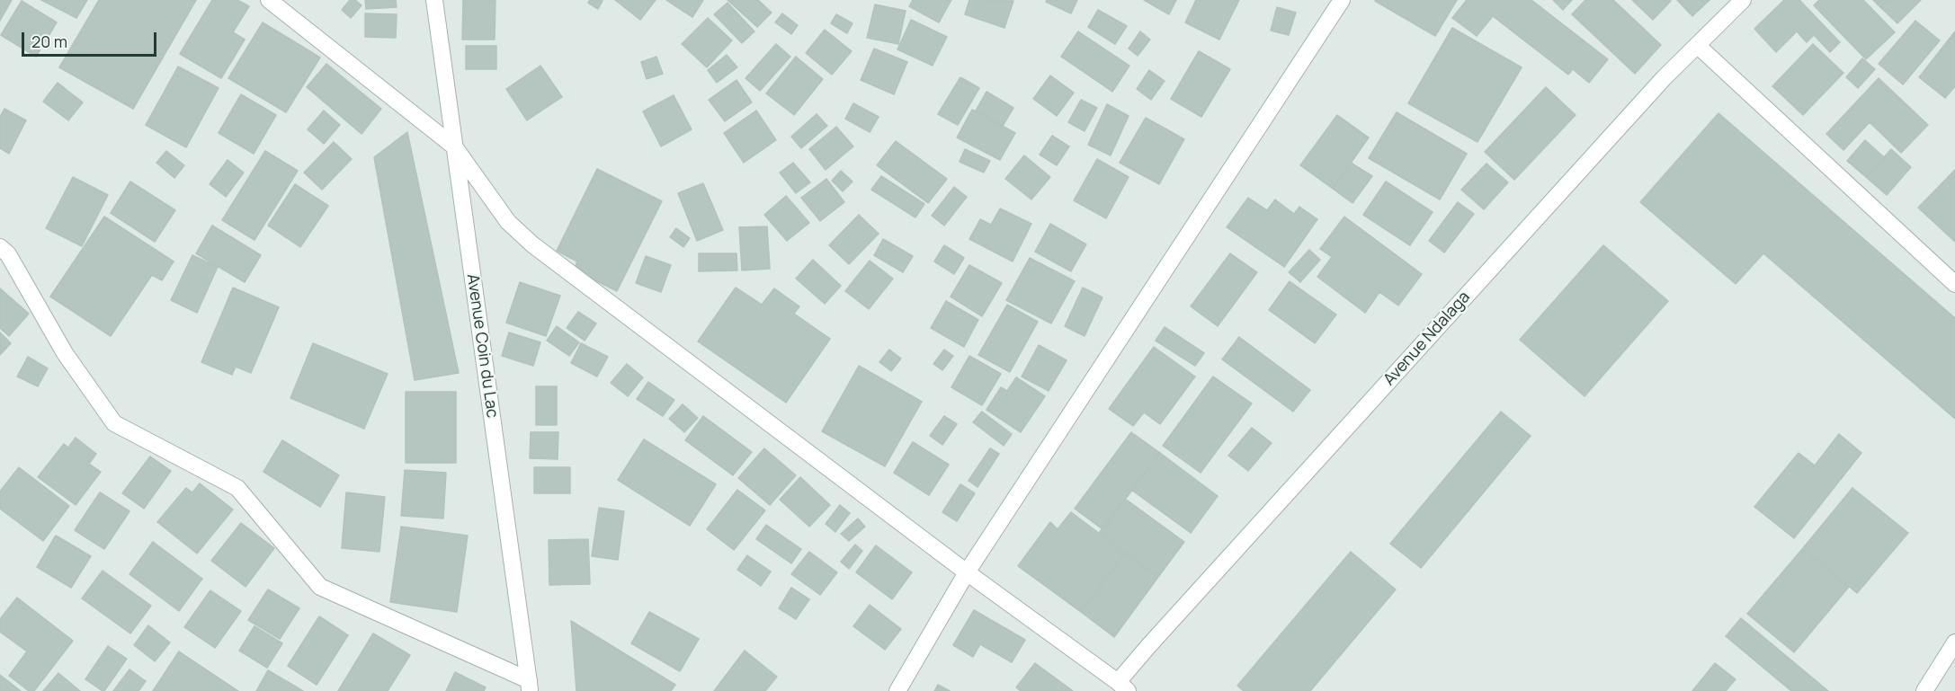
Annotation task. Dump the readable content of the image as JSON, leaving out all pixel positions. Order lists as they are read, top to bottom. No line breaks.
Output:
{"streets":{"street":["Avenue Ndalaga","Avenue Coin du Lac"]},"scale_bar":"20 m"}
